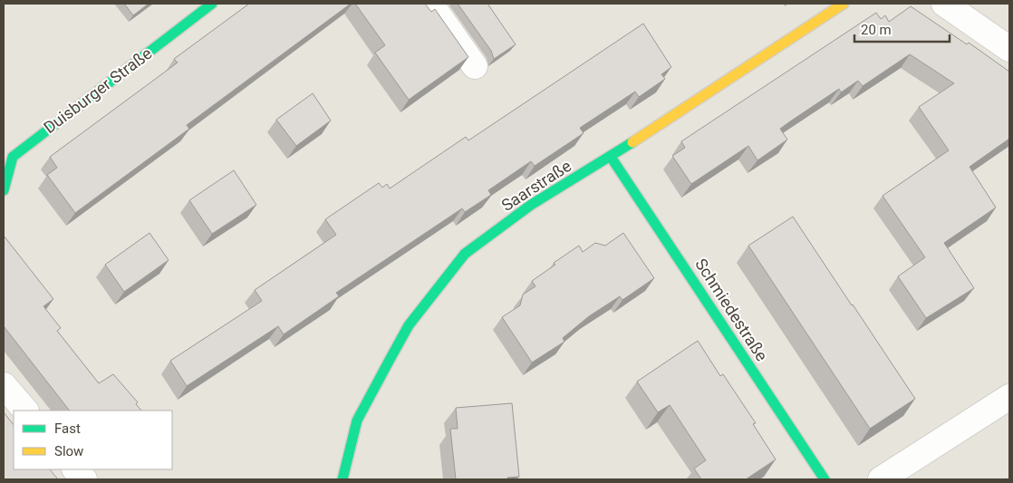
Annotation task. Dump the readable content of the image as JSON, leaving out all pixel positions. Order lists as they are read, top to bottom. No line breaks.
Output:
{"streets":{"street":["Duisburger Straße","Saarstraße","Schmiedestraße"]},"crossings":[["Saarstraße","Schmiedestraße"]],"legend":["Fast","Slow"],"scale_bar":"20 m"}
